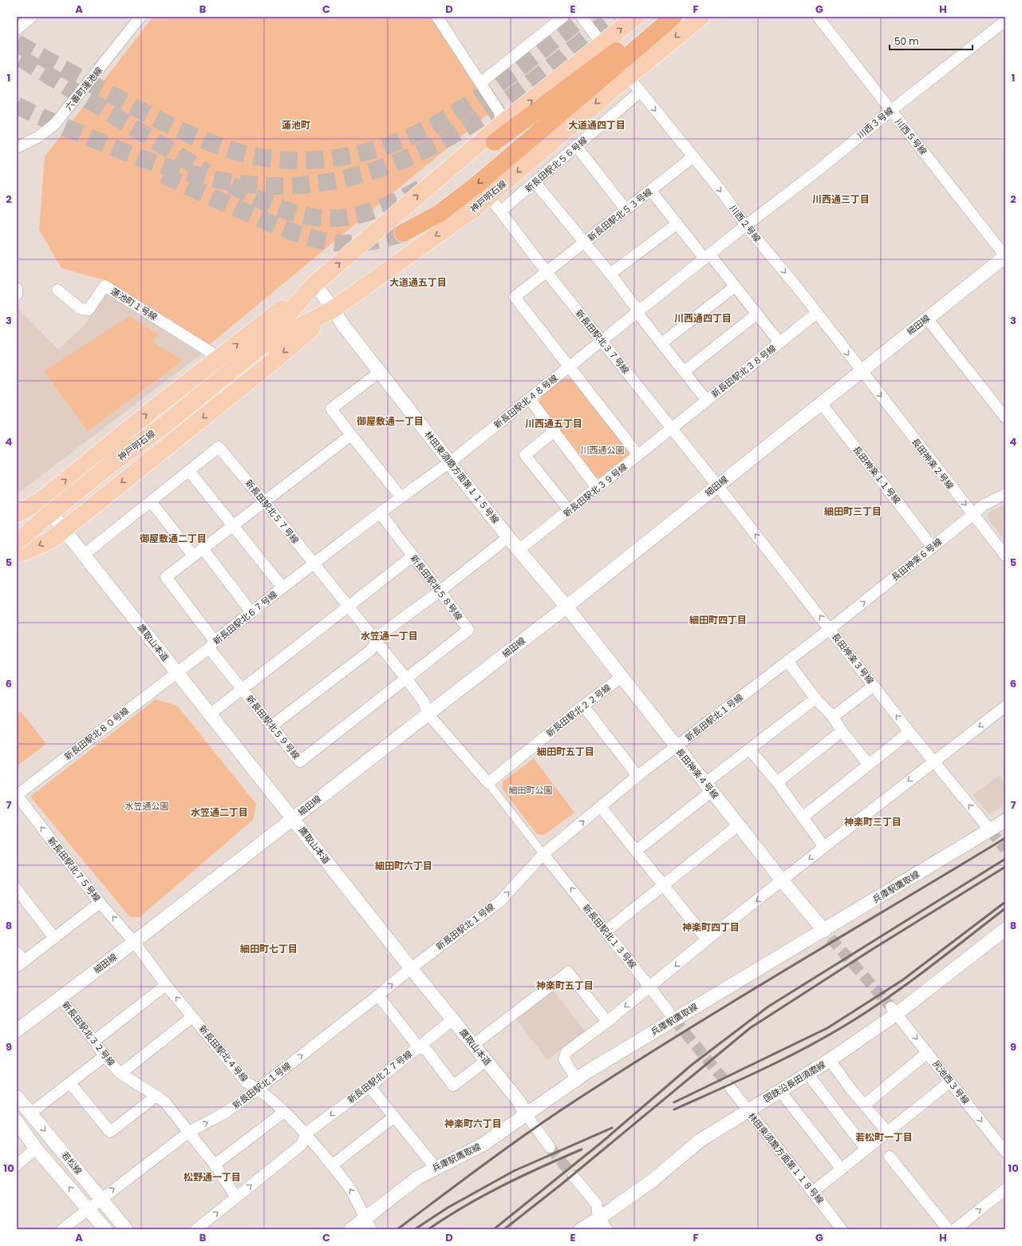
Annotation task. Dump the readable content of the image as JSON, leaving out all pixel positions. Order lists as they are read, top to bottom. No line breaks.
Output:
{"streets":{"main road":["神戸明石線"],"street":["六番町蓮池線","川西３号線","川西５号線","新長田駅北５６号線","新長田駅北５３号線","川西２号線","蓮池町１号線","細田線","新長田駅北３７号線","新長田駅北３８号線","新長田駅北４８号線","長田神楽２号線","長田神楽１１号線","林田東須磨方面第１１５号線","新長田駅北３９号線","新長田駅北５７号線","長田神楽６号線","新長田駅北５８号線","新長田駅北６７号線","鷹取山本道","長田神楽３号線","新長田駅北２２号線","新長田駅北１号線","新長田駅北５９号線","新長田駅北８０号線","長田神楽４号線","新長田駅北７５号線","兵庫駅鷹取線","新長田駅北１３号線","新長田駅北３２号線","新長田駅北４号線","新長田駅北２７号線","国鉄沿長田須磨線","尻池西３号線","林田東須磨方面第１１８号線","若松線"]},"crossings":[["川西３号線","川西５号線"],["川西３号線","川西２号線"],["川西３号線","新長田駅北４８号線"],["川西５号線","細田線"],["新長田駅北５６号線","川西２号線"],["新長田駅北５６号線","新長田駅北３７号線"],["神戸明石線","川西２号線"],["神戸明石線","新長田駅北３７号線"],["神戸明石線","林田東須磨方面第１１５号線"],["新長田駅北５３号線","川西２号線"],["新長田駅北５３号線","新長田駅北３７号線"],["新長田駅北５３号線","新長田駅北４８号線"],["川西２号線","細田線"],["川西２号線","新長田駅北３８号線"],["川西２号線","長田神楽２号線"],["細田線","新長田駅北３７号線"],["細田線","長田神楽２号線"],["細田線","長田神楽１１号線"],["細田線","林田東須磨方面第１１５号線"],["細田線","新長田駅北５７号線"],["細田線","鷹取山本道"],["細田線","長田神楽３号線"],["細田線","長田神楽４号線"],["細田線","新長田駅北７５号線"],["細田線","新長田駅北３２号線"],["細田線","新長田駅北４号線"],["新長田駅北３７号線","新長田駅北３８号線"],["新長田駅北３７号線","新長田駅北４８号線"],["新長田駅北３７号線","新長田駅北３９号線"],["新長田駅北３７号線","長田神楽３号線"],["新長田駅北３８号線","新長田駅北３９号線"],["新長田駅北４８号線","林田東須磨方面第１１５号線"],["新長田駅北４８号線","新長田駅北５８号線"],["新長田駅北４８号線","新長田駅北６７号線"],["長田神楽２号線","長田神楽６号線"],["長田神楽１１号線","長田神楽６号線"],["林田東須磨方面第１１５号線","新長田駅北３９号線"],["林田東須磨方面第１１５号線","長田神楽４号線"],["新長田駅北５７号線","新長田駅北５８号線"],["新長田駅北５７号線","新長田駅北６７号線"],["新長田駅北５７号線","鷹取山本道"],["新長田駅北５７号線","新長田駅北５９号線"],["長田神楽６号線","長田神楽３号線"],["長田神楽６号線","新長田駅北１号線"],["新長田駅北５８号線","新長田駅北６７号線"],["新長田駅北５８号線","新長田駅北５９号線"],["新長田駅北６７号線","鷹取山本道"],["新長田駅北６７号線","新長田駅北５９号線"],["新長田駅北６７号線","新長田駅北８０号線"],["鷹取山本道","新長田駅北１号線"],["鷹取山本道","新長田駅北８０号線"],["鷹取山本道","兵庫駅鷹取線"],["鷹取山本道","新長田駅北２７号線"],["長田神楽３号線","新長田駅北１号線"],["長田神楽３号線","兵庫駅鷹取線"],["新長田駅北２２号線","長田神楽４号線"],["新長田駅北１号線","長田神楽４号線"],["新長田駅北１号線","新長田駅北１３号線"],["新長田駅北１号線","新長田駅北３２号線"],["新長田駅北１号線","新長田駅北４号線"],["新長田駅北１号線","若松線"],["新長田駅北８０号線","新長田駅北７５号線"],["長田神楽４号線","兵庫駅鷹取線"],["新長田駅北７５号線","新長田駅北４号線"],["兵庫駅鷹取線","新長田駅北１３号線"],["兵庫駅鷹取線","新長田駅北４号線"],["新長田駅北４号線","新長田駅北２７号線"],["国鉄沿長田須磨線","尻池西３号線"],["国鉄沿長田須磨線","林田東須磨方面第１１８号線"]],"one_way":["長田神楽６号線","長田神楽３号線"],"districts":["蓮池町","大道通四丁目","川西通三丁目","大道通五丁目","川西通四丁目","御屋敷通一丁目","川西通五丁目","細田町三丁目","御屋敷通二丁目","細田町四丁目","水笠通一丁目","細田町五丁目","水笠通二丁目","神楽町三丁目","細田町六丁目","神楽町四丁目","細田町七丁目","神楽町五丁目","神楽町六丁目","若松町一丁目","松野通一丁目"],"parks":["川西通公園","細田町公園","水笠通公園"],"scale_bar":"50 m","grid":{"columns":["A","B","C","D","E","F","G","H"],"rows":["1","2","3","4","5","6","7","8","9","10"]}}
